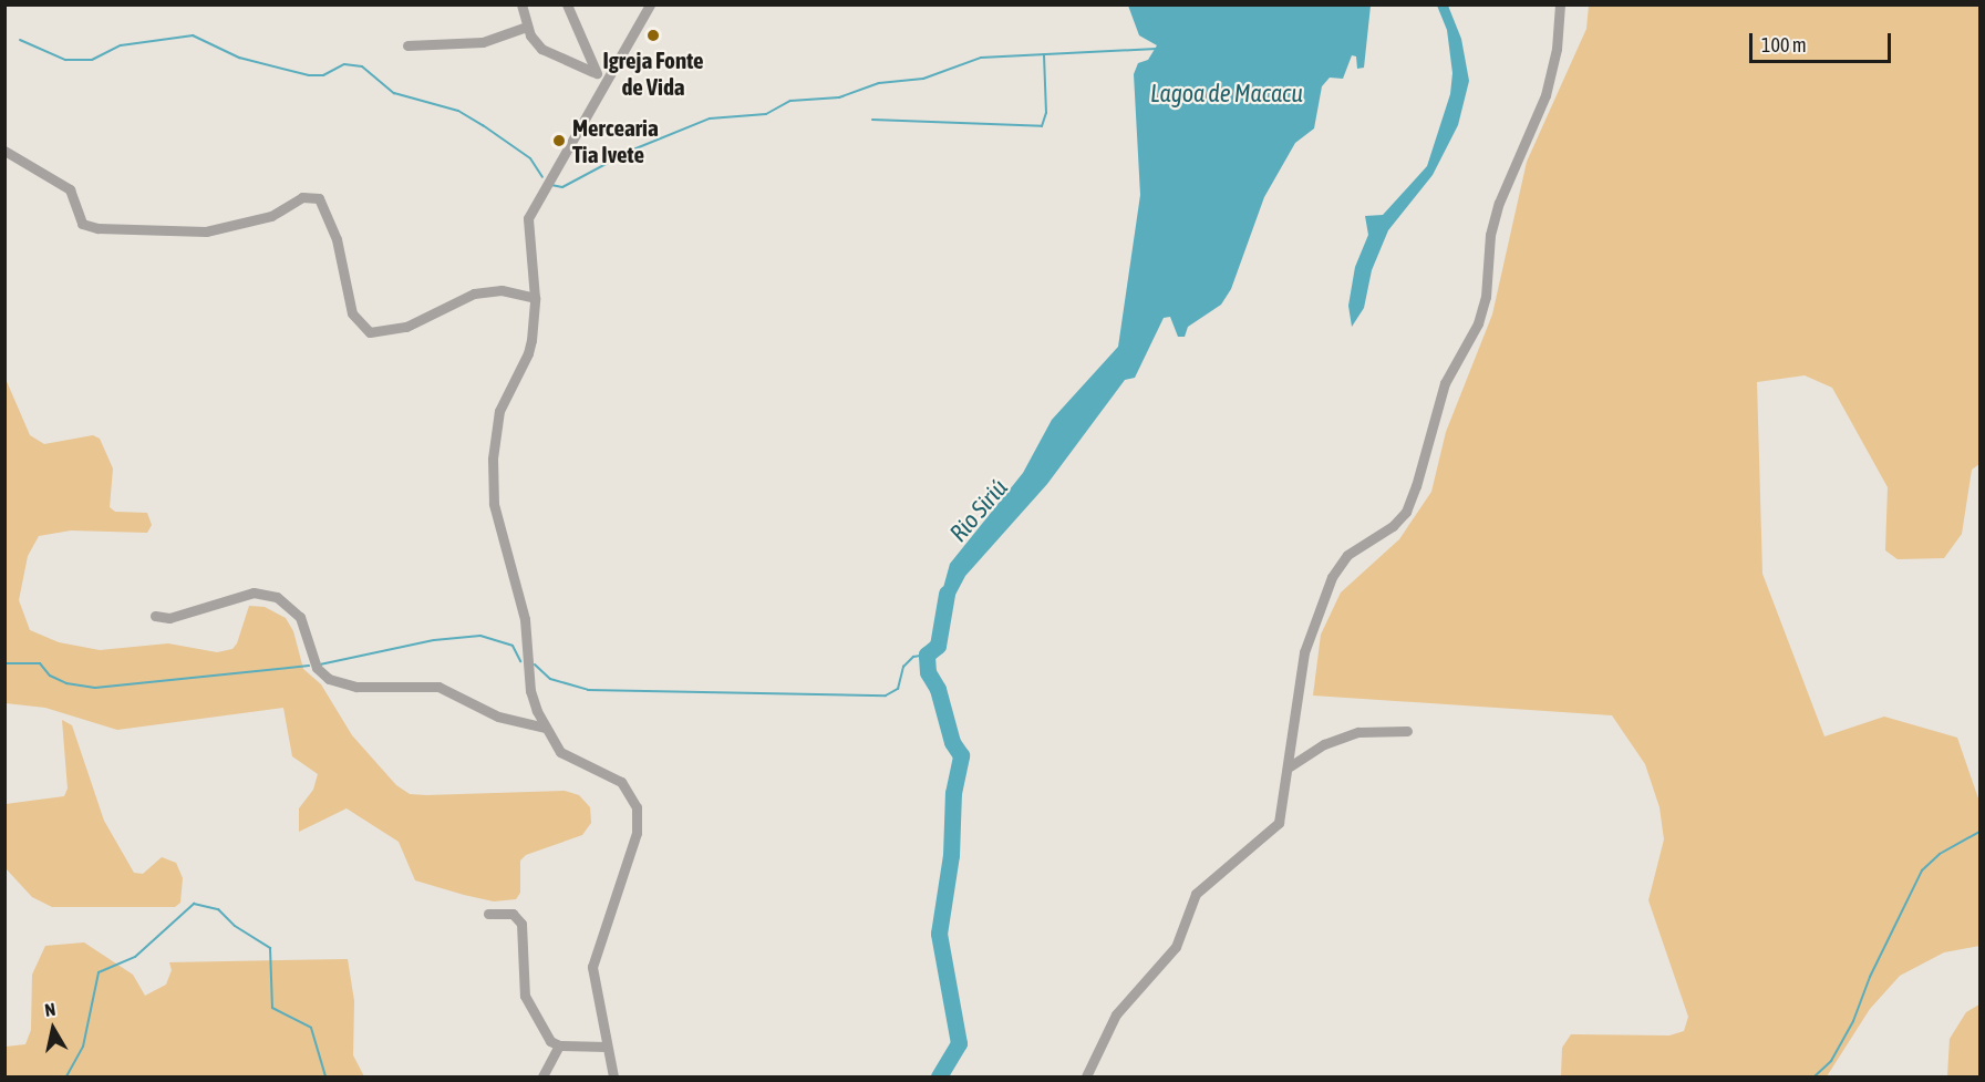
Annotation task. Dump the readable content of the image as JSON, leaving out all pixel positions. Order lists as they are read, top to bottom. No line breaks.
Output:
{"water":["Lagoa de Macacu","Rio Siriú"],"places":["Igreja Fonte de Vida","Mercearia Tia Ivete"],"scale_bar":"100 m","north":"top"}
